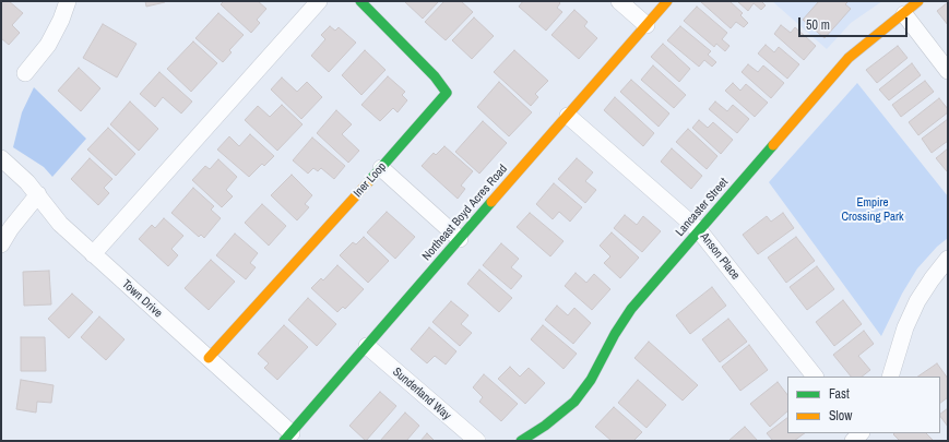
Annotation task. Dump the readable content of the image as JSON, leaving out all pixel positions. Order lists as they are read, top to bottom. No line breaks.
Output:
{"streets":{"street":["Iner Loop","Lancaster Street","Northeast Boyd Acres Road","Anson Place","Town Drive","Sunderland Way"]},"crossings":[["Iner Loop","Town Drive"],["Lancaster Street","Anson Place"],["Northeast Boyd Acres Road","Anson Place"],["Northeast Boyd Acres Road","Town Drive"],["Northeast Boyd Acres Road","Sunderland Way"]],"parks":["Empire Crossing Park"],"legend":["Fast","Slow"],"scale_bar":"50 m"}
